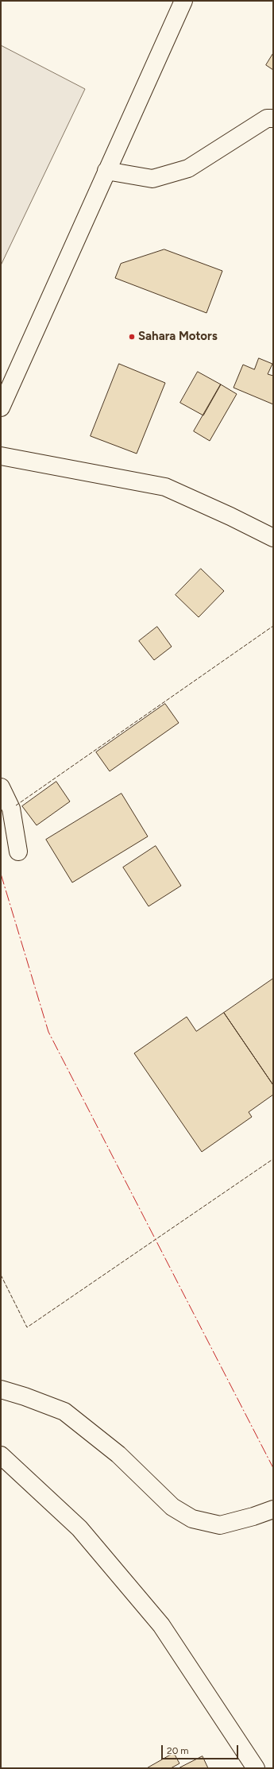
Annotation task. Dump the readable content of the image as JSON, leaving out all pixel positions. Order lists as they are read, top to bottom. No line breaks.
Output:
{"places":["Sahara Motors"],"scale_bar":"20 m"}
